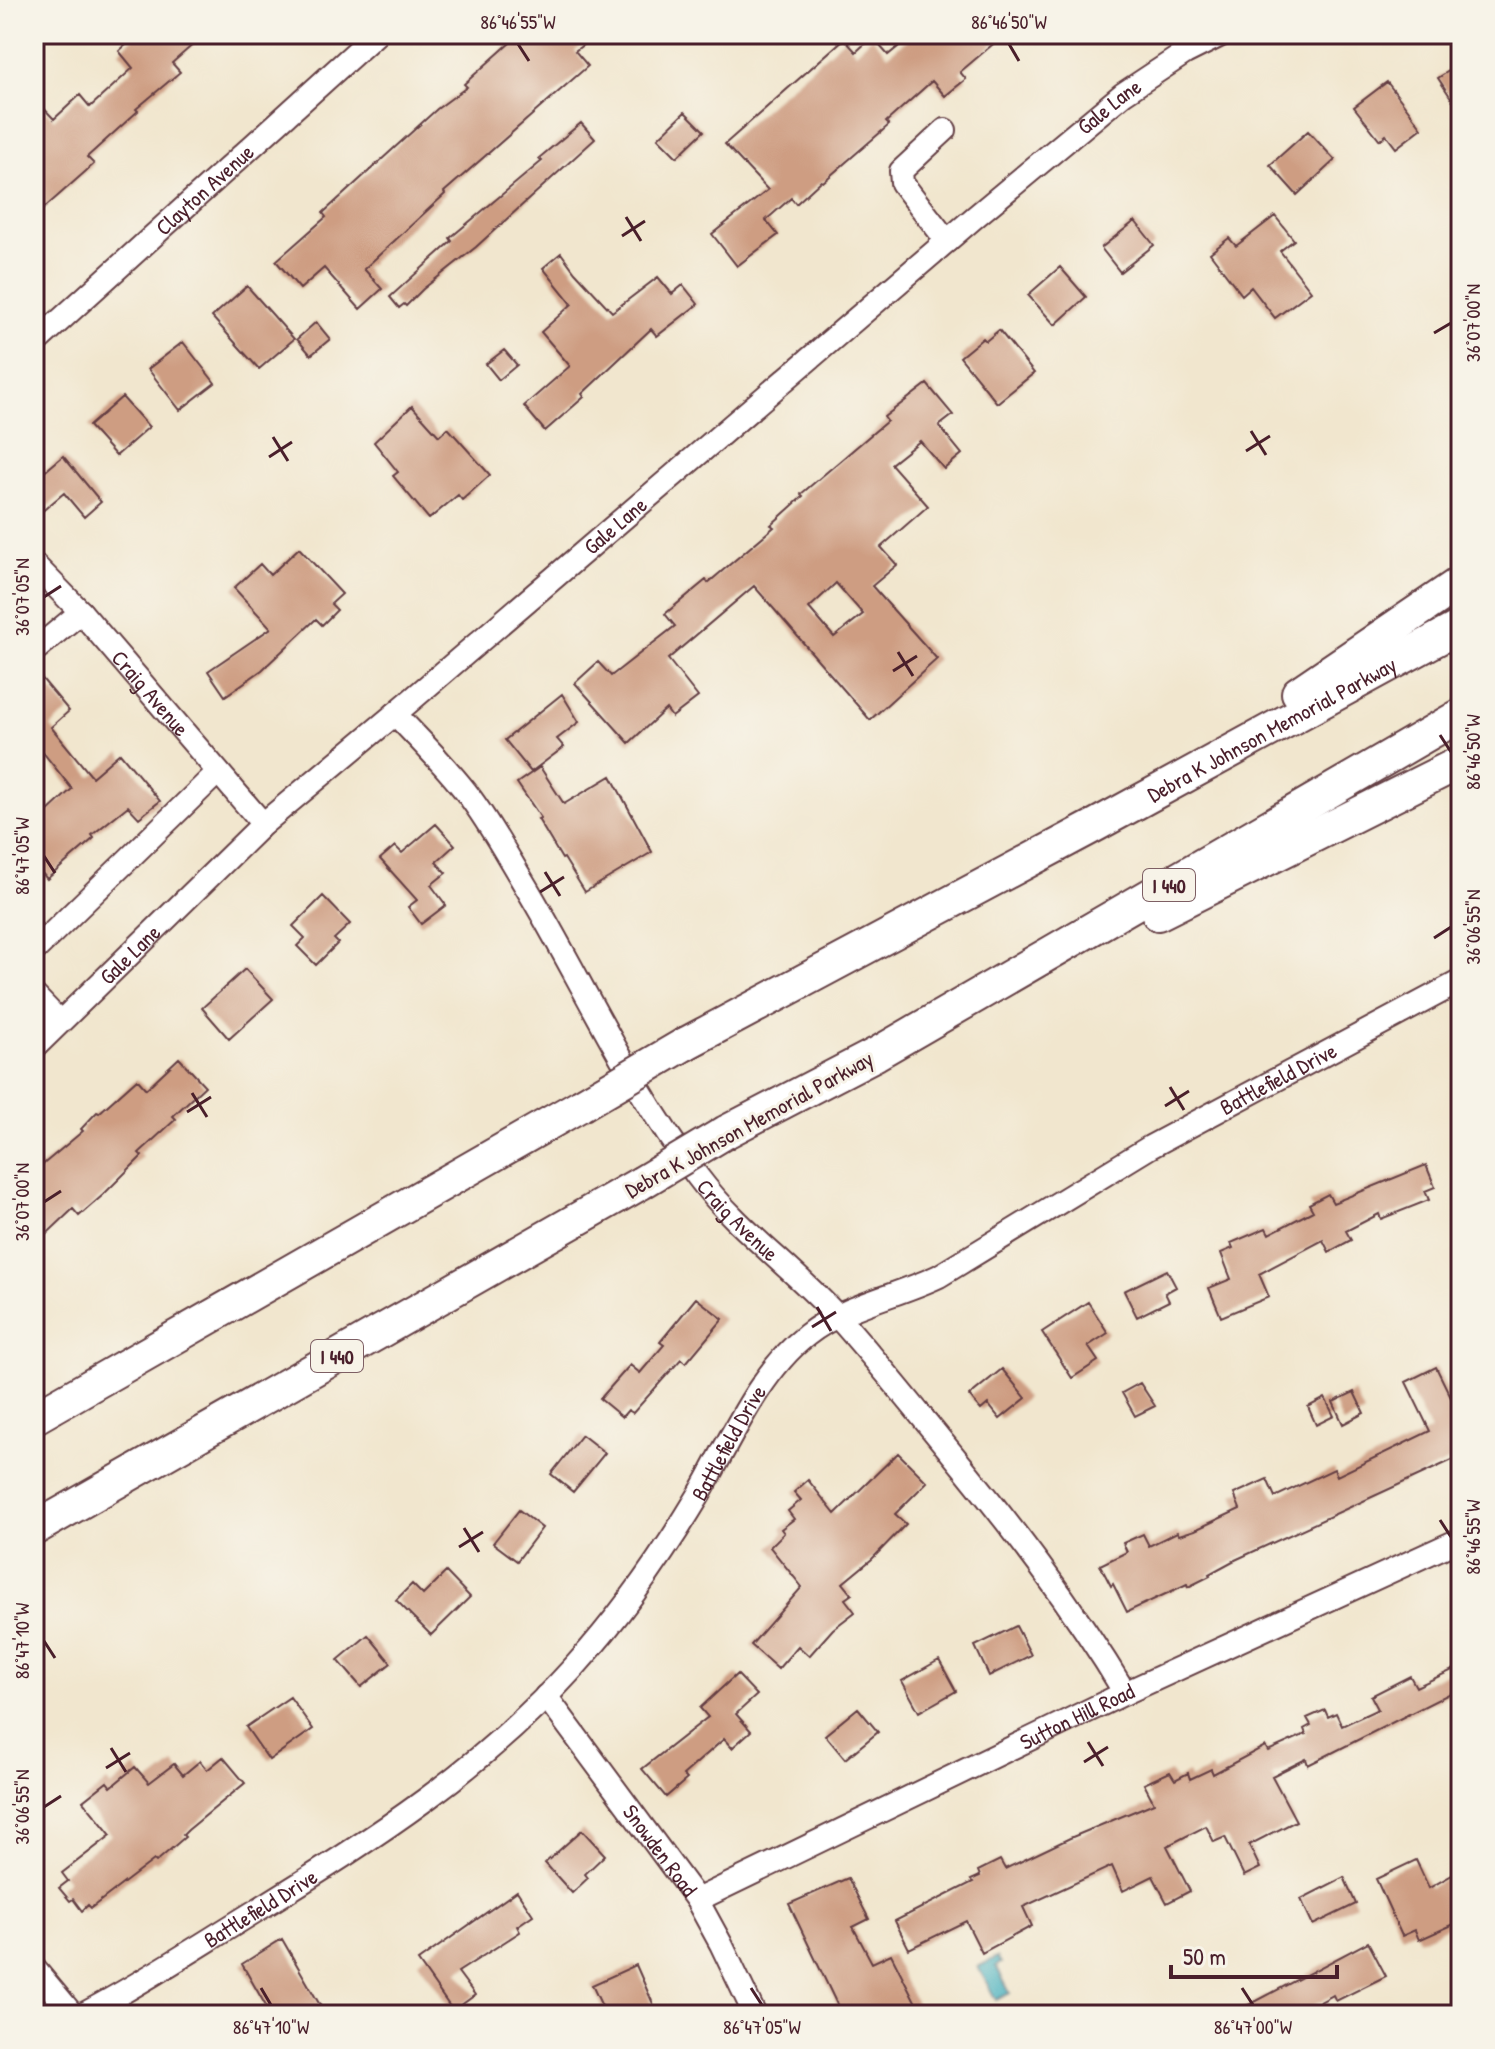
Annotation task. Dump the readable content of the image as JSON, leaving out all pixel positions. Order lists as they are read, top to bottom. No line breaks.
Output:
{"streets":{"highway":["Debra K Johnson Memorial Parkway","I 440"],"street":["Gale Lane","Clayton Avenue","Craig Avenue","Battlefield Drive","Sutton Hill Road","Snowden Road"]},"crossings":[["Gale Lane","Craig Avenue"],["Craig Avenue","Battlefield Drive"],["Craig Avenue","Sutton Hill Road"],["Battlefield Drive","Snowden Road"],["Sutton Hill Road","Snowden Road"]],"scale_bar":"50 m","coordinates":["86°46'55\"W","86°46'50\"W","36°07'00\"N","36°07'05\"N","86°47'05\"W","36°06'55\"N","86°47'10\"W","86°47'00\"W"]}
